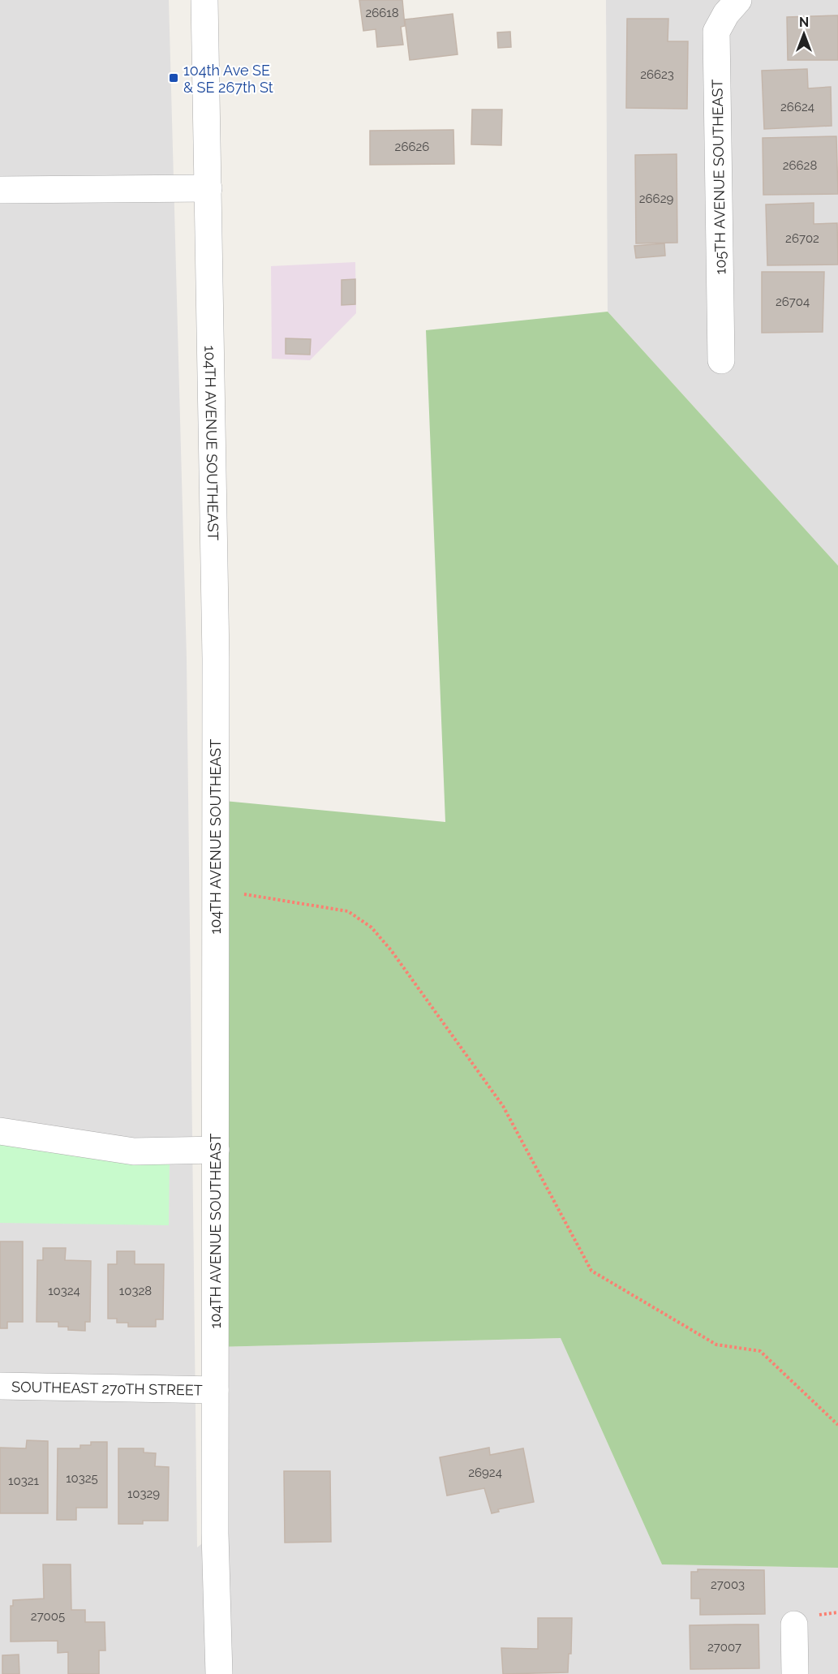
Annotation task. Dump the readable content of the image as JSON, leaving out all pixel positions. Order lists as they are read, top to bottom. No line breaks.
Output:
{"streets":{"street":["105TH AVENUE SOUTHEAST","104TH AVENUE SOUTHEAST","SOUTHEAST 270TH STREET"]},"crossings":[["104TH AVENUE SOUTHEAST","SOUTHEAST 270TH STREET"]],"places":{"transit":["104th Ave SE & SE 267th St"]},"house_numbers":["26618","26623","26624","26626","26628","26629","26702","26704","10324","10328","26924","10325","10321","10329","27003","27005","27007"],"north":"top"}
